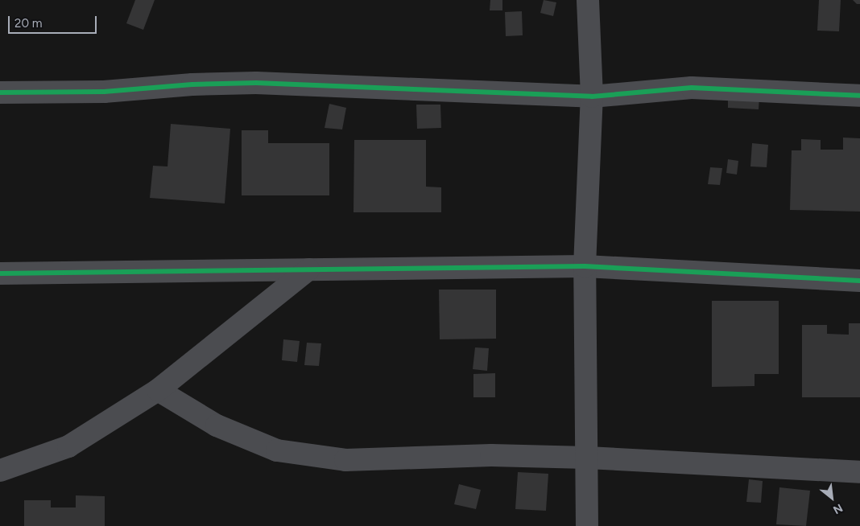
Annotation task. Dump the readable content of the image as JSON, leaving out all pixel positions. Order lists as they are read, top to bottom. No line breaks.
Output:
{"scale_bar":"20 m","north":"bottom right"}
